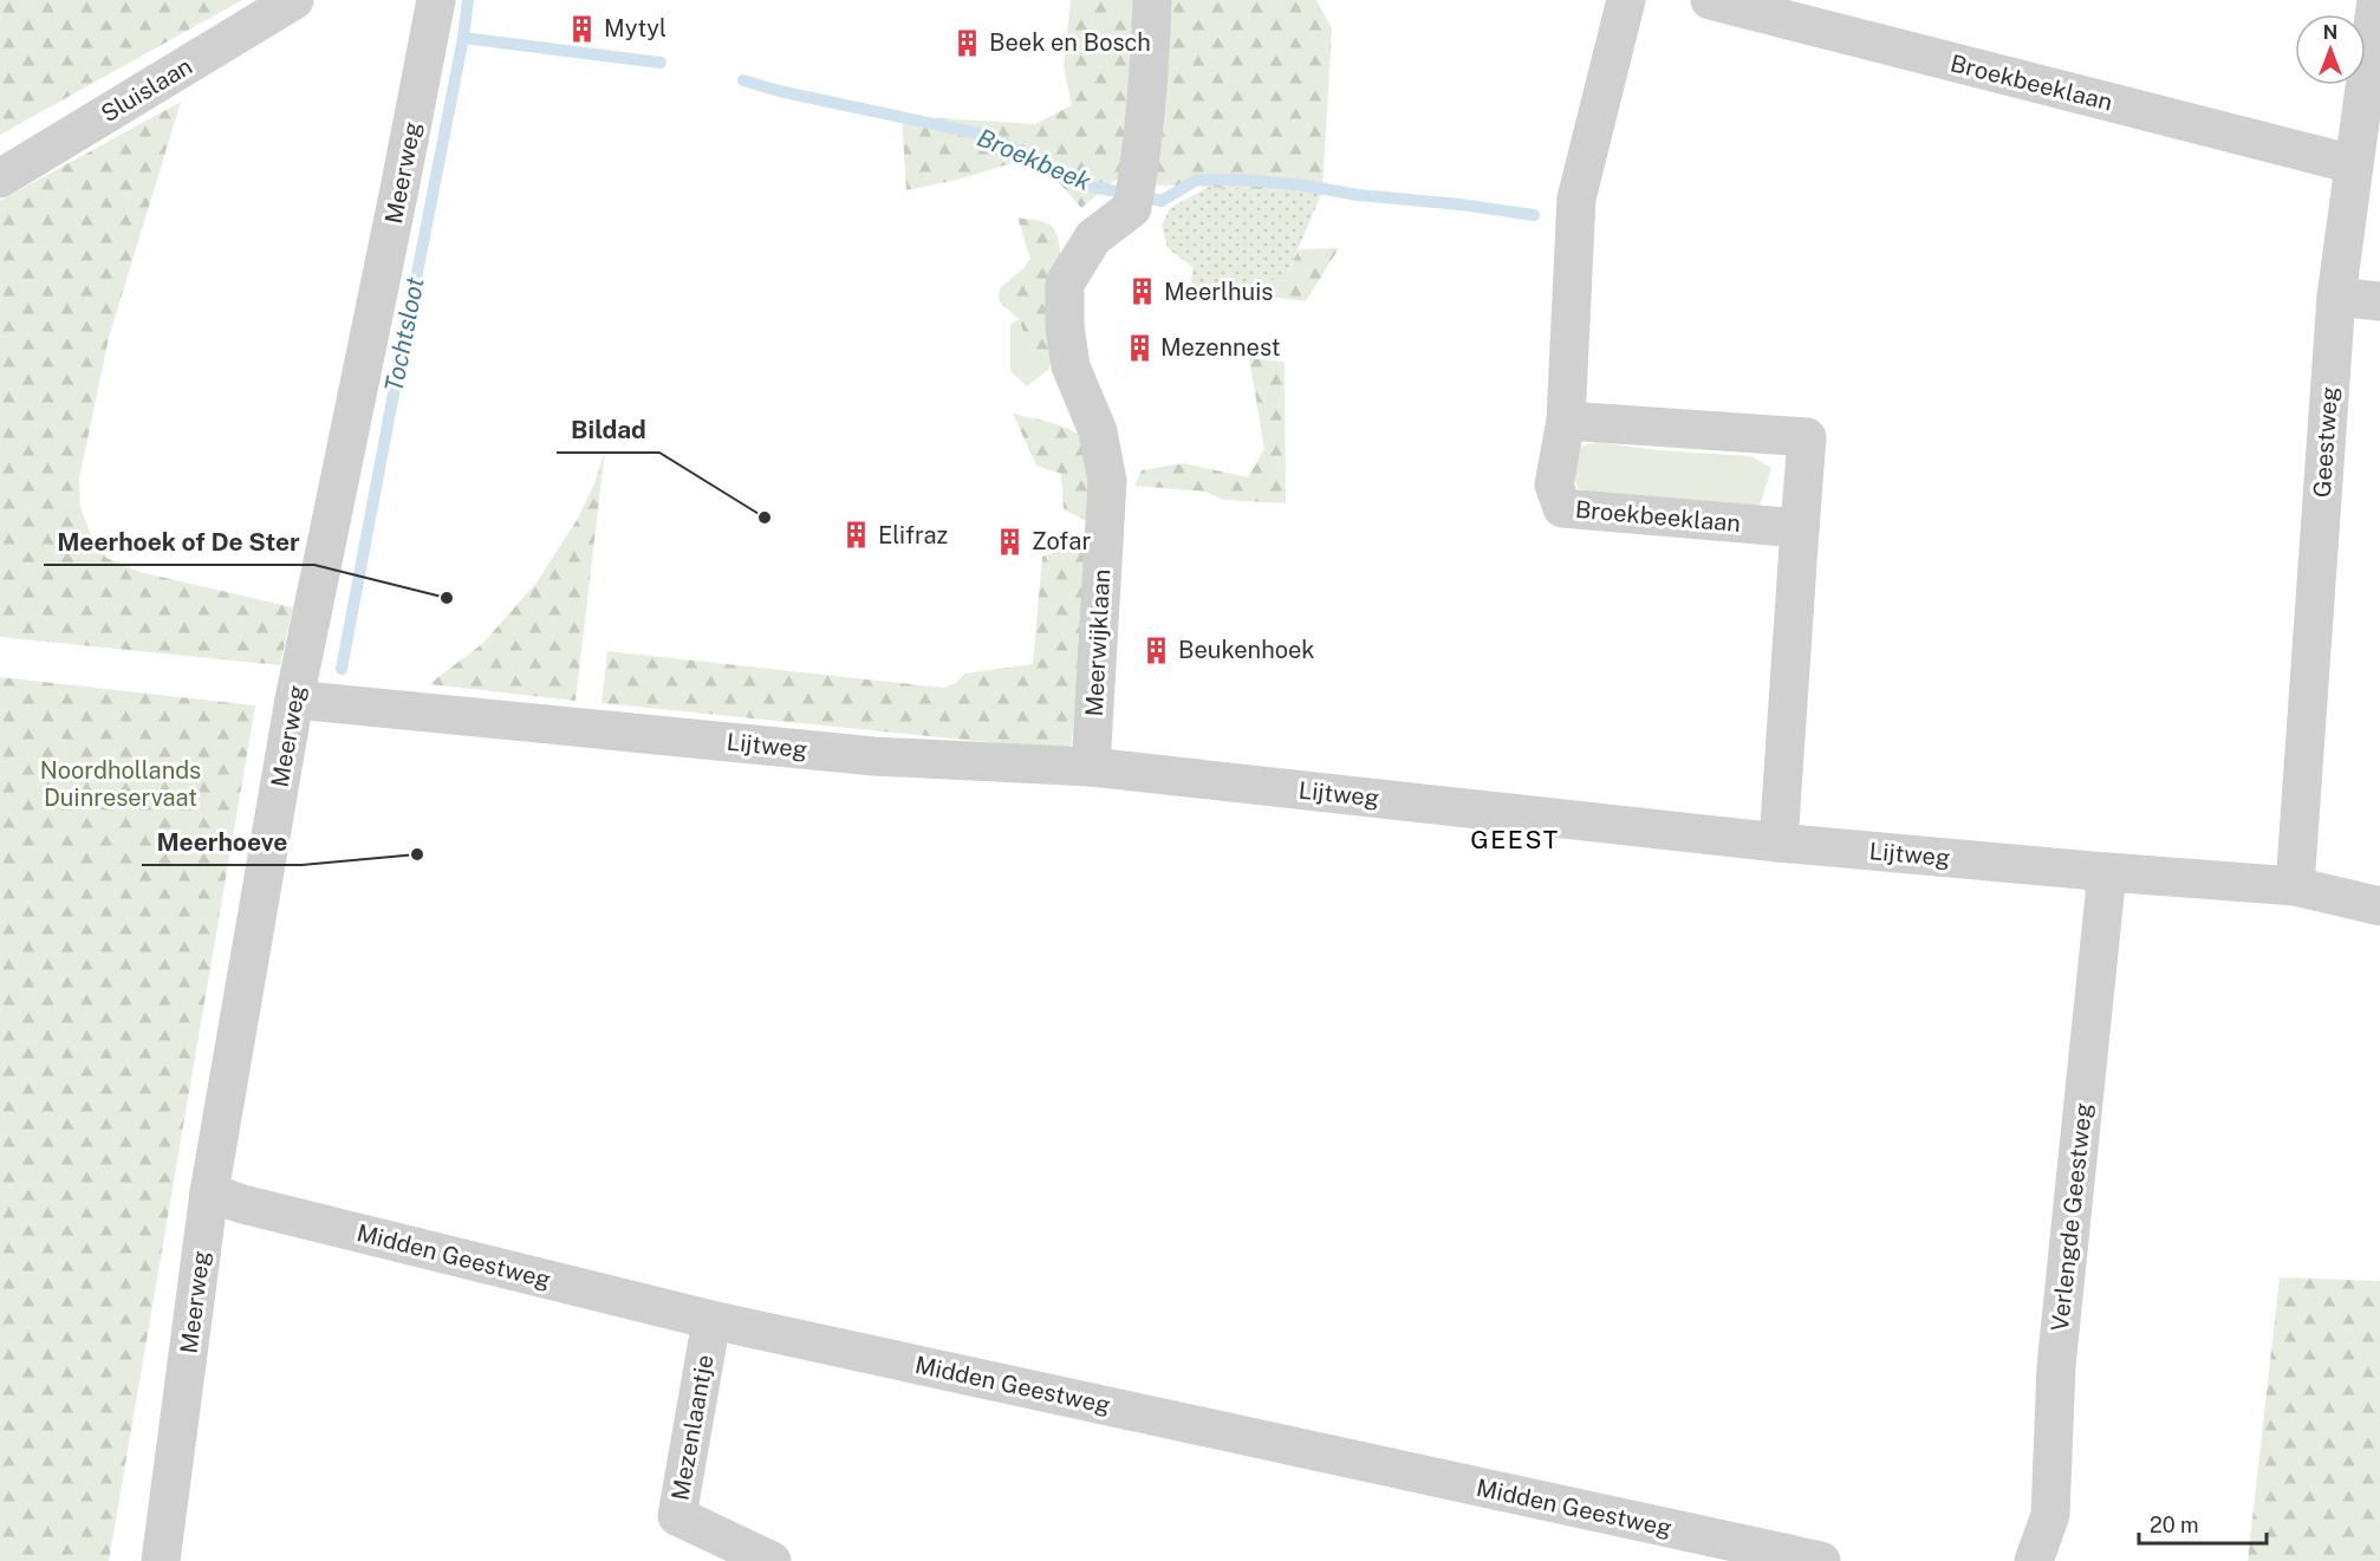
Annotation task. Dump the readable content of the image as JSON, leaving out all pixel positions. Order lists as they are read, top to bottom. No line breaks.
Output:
{"streets":{"street":["Broekbeeklaan","Sluislaan","Meerweg","Geestweg","Meerwijklaan","Lijtweg","Verlengde Geestweg","Midden Geestweg","Mezenlaantje"]},"crossings":[["Broekbeeklaan","Geestweg"],["Meerweg","Lijtweg"],["Meerweg","Midden Geestweg"],["Geestweg","Lijtweg"],["Meerwijklaan","Lijtweg"],["Lijtweg","Verlengde Geestweg"],["Midden Geestweg","Mezenlaantje"]],"districts":["GEEST"],"water":["Broekbeek","Tochtsloot"],"parks":["Noordhollands Duinreservaat"],"places":{"building":["Mytyl","Beek en Bosch","Meerlhuis","Mezennest","Elifraz","Zofar","Beukenhoek"],"other":["Bildad","Meerhoek of De Ster","Meerhoeve"]},"scale_bar":"20 m","north":"top"}
